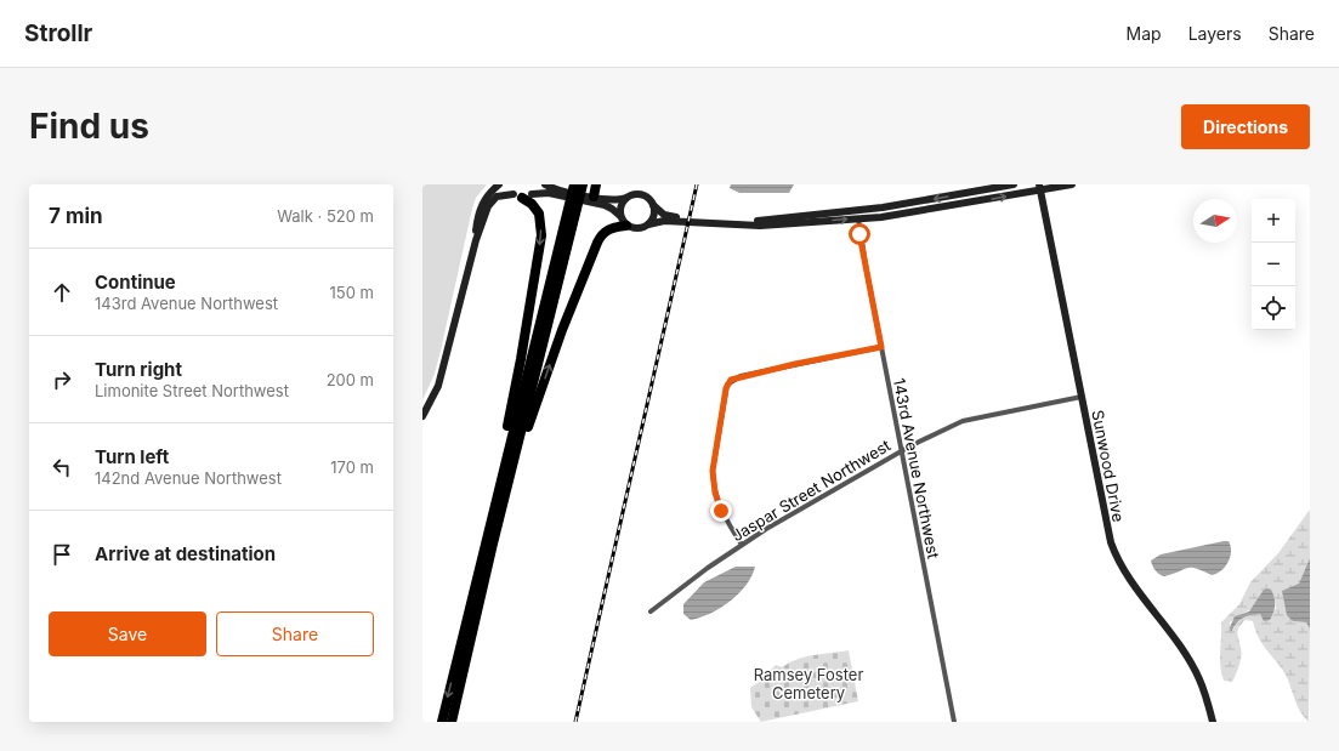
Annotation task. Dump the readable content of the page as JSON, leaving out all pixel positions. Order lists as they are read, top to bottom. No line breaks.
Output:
{"streets":{"street":["Sunwood Drive","143rd Avenue Northwest","Jaspar Street Northwest"]},"crossings":[["Sunwood Drive","Jaspar Street Northwest"],["143rd Avenue Northwest","Jaspar Street Northwest"]],"parks":["Ramsey Foster Cemetery"],"north":"right","page":{"header":"Strollr","nav":["Map","Layers","Share"],"buttons":["Directions",["Save","Share"]],"title":"Find us","heading":["7 min","Walk · 520 m"],"map_buttons":["+","−"],"list":[["Continue","143rd Avenue Northwest","150 m"],["Turn right","Limonite Street Northwest","200 m"],["Turn left","142nd Avenue Northwest","170 m"],"Arrive at destination"]}}
